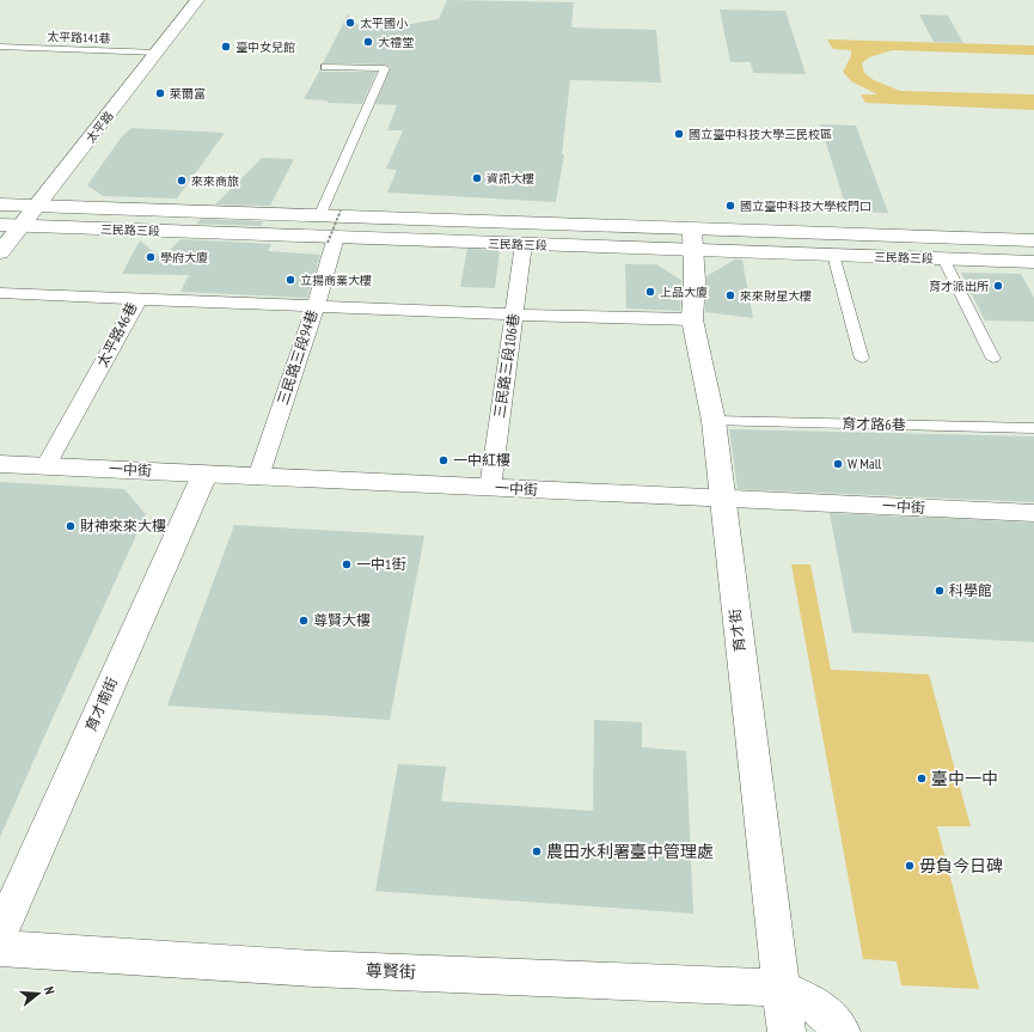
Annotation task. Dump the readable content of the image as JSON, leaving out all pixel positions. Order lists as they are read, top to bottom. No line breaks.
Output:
{"streets":{"street":["太平路","三民路三段","太平路46巷","三民路三段94巷","三民路三段106巷","一中街","育才街","育才南街","尊賢街"],"lane":["太平路141巷","育才路6巷"]},"crossings":[["太平路141巷","太平路"],["太平路","三民路三段"],["三民路三段","三民路三段94巷"],["三民路三段","三民路三段106巷"],["三民路三段","育才街"],["太平路46巷","一中街"],["三民路三段94巷","一中街"],["三民路三段106巷","一中街"],["育才路6巷","育才街"],["一中街","育才街"],["一中街","育才南街"],["育才街","尊賢街"]],"places":["太平國小","大禮堂","臺中女兒館","萊爾富","國立臺中科技大學三民校區","資訊大樓","來來商旅","國立臺中科技大學校門口","學府大廈","立揚商業大樓","育才派出所","上品大廈","來來財星大樓","一中紅樓","W Mall","財神來來大樓","一中1街","科學館","尊賢大樓","臺中一中","農田水利署臺中管理處","毋負今日碑"],"north":"right"}
